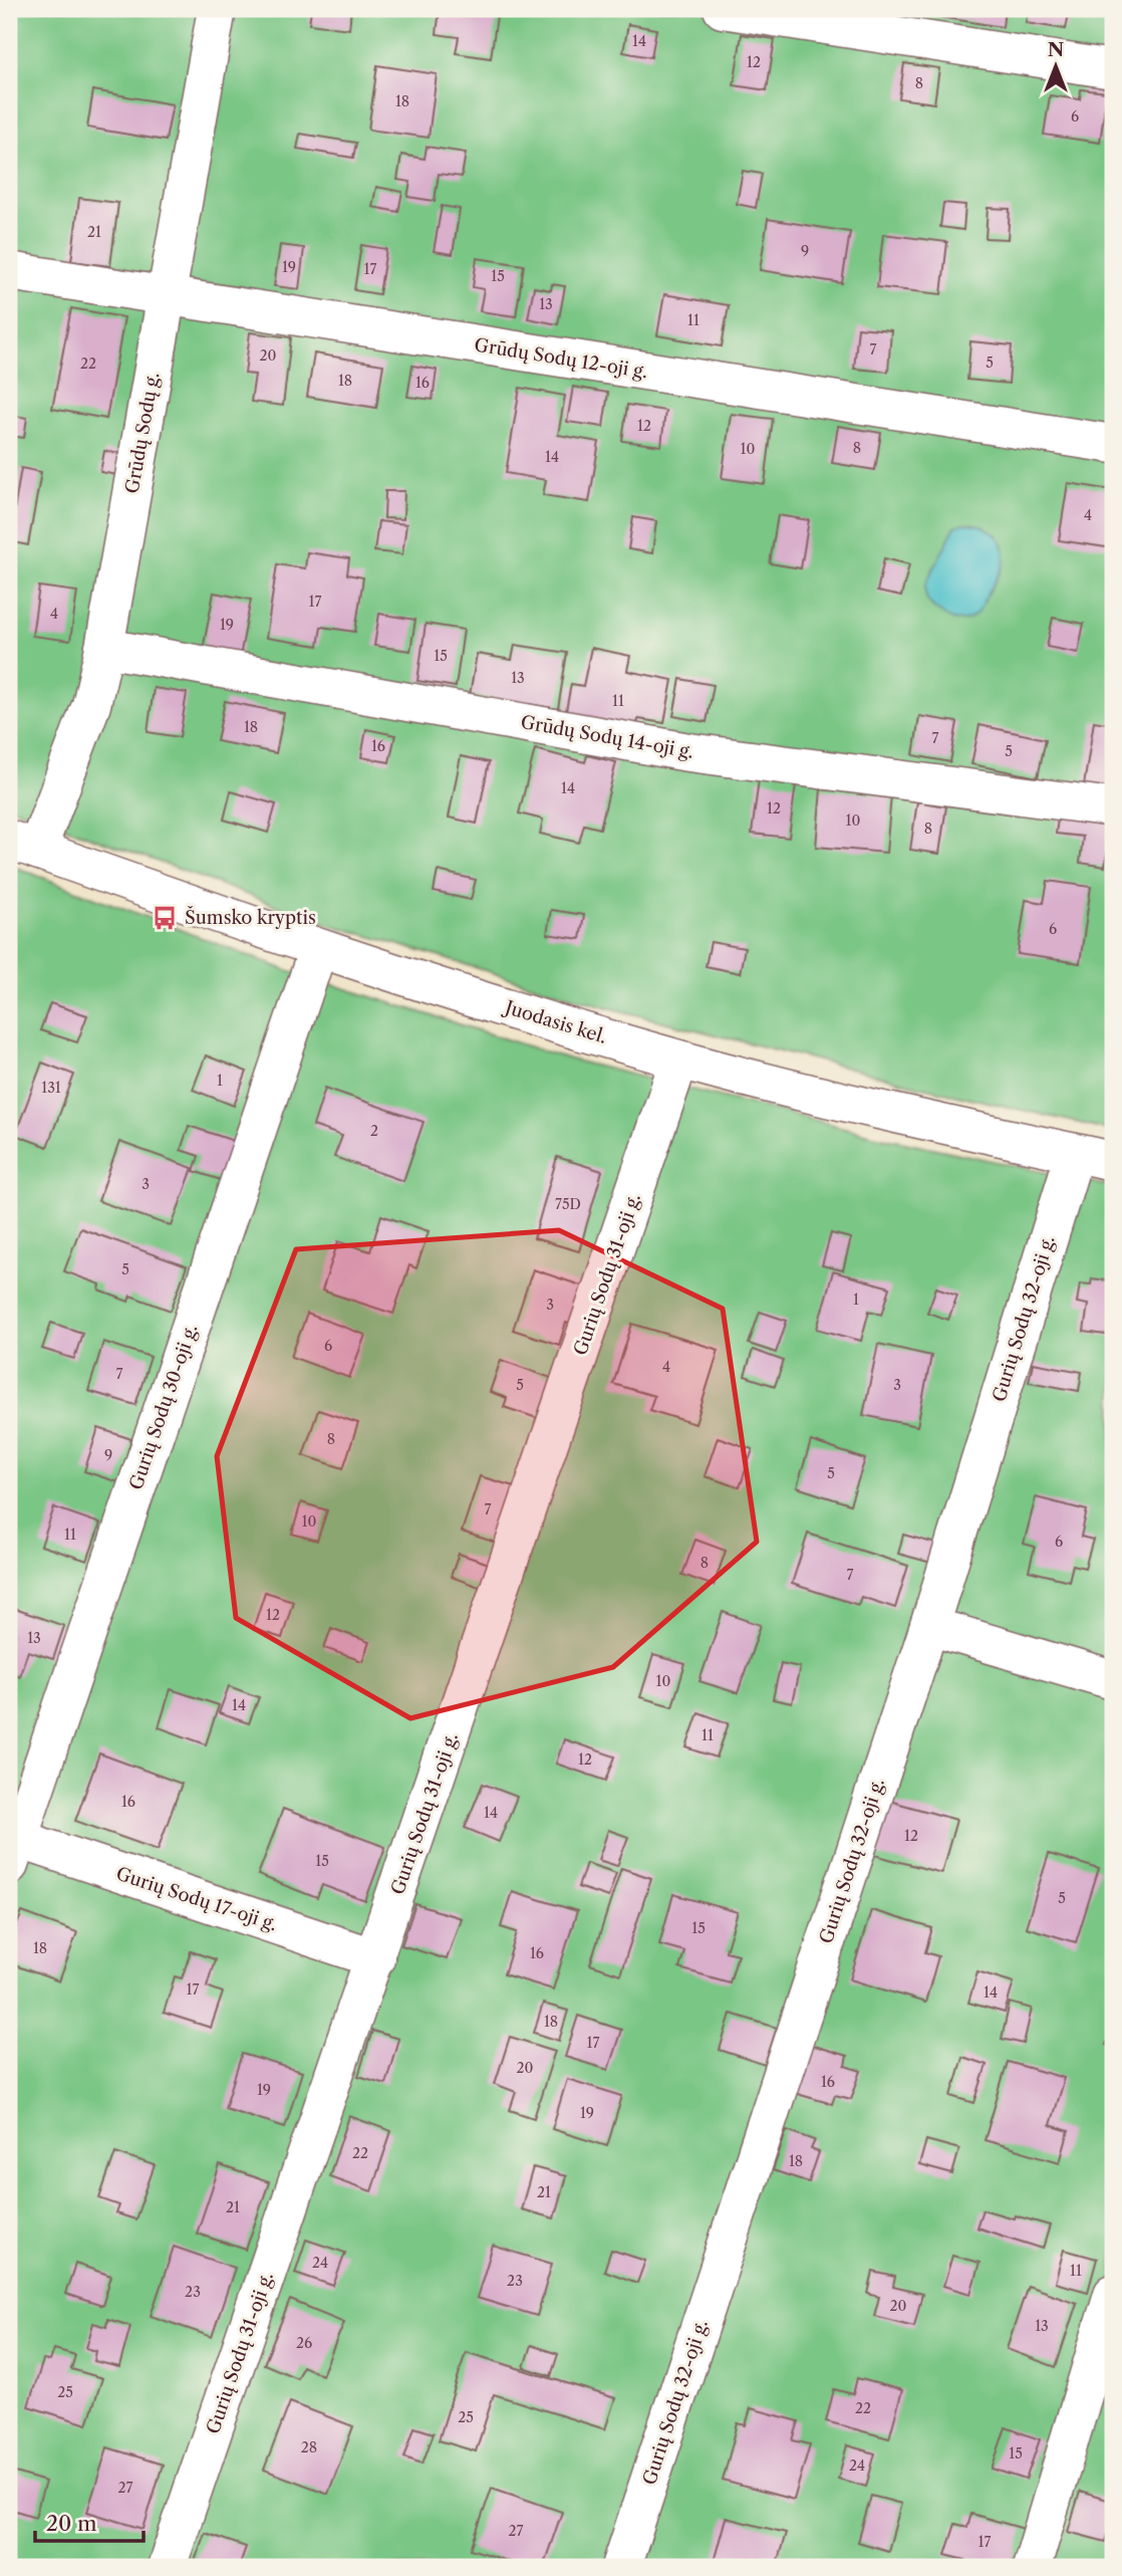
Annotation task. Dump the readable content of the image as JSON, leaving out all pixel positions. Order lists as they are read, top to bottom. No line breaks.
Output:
{"streets":{"street":["Grūdų Sodų 12-oji g.","Grūdų Sodų g.","Grūdų Sodų 14-oji g.","Juodasis kel.","Gurių Sodų 31-oji g.","Gurių Sodų 32-oji g.","Gurių Sodų 30-oji g.","Gurių Sodų 17-oji g."]},"crossings":[["Grūdų Sodų 12-oji g.","Grūdų Sodų g."],["Grūdų Sodų g.","Grūdų Sodų 14-oji g."],["Grūdų Sodų g.","Juodasis kel."],["Juodasis kel.","Gurių Sodų 31-oji g."],["Juodasis kel.","Gurių Sodų 32-oji g."],["Juodasis kel.","Gurių Sodų 30-oji g."],["Gurių Sodų 31-oji g.","Gurių Sodų 17-oji g."],["Gurių Sodų 30-oji g.","Gurių Sodų 17-oji g."]],"places":{"bus stop":["Šumsko kryptis"]},"house_numbers":["14","12","8","18","6","21","9","19","17","15","13","11","7","20","5","22","18","16","12","8","10","14","4","17","4","19","15","13","11","18","7","16","5","14","12","10","8","6","1","131","2","3","75D","5","1","3","6","4","7","5","3","8","9","5","7","10","11","6","8","7","12","13","10","14","11","12","16","14","12","15","5","15","18","16","17","14","18","17","20","16","19","19","22","18","21","21","24","11","23","23","20","13","26","25","22","25","28","15","24","27","27","17"],"scale_bar":"20 m","north":"top"}
